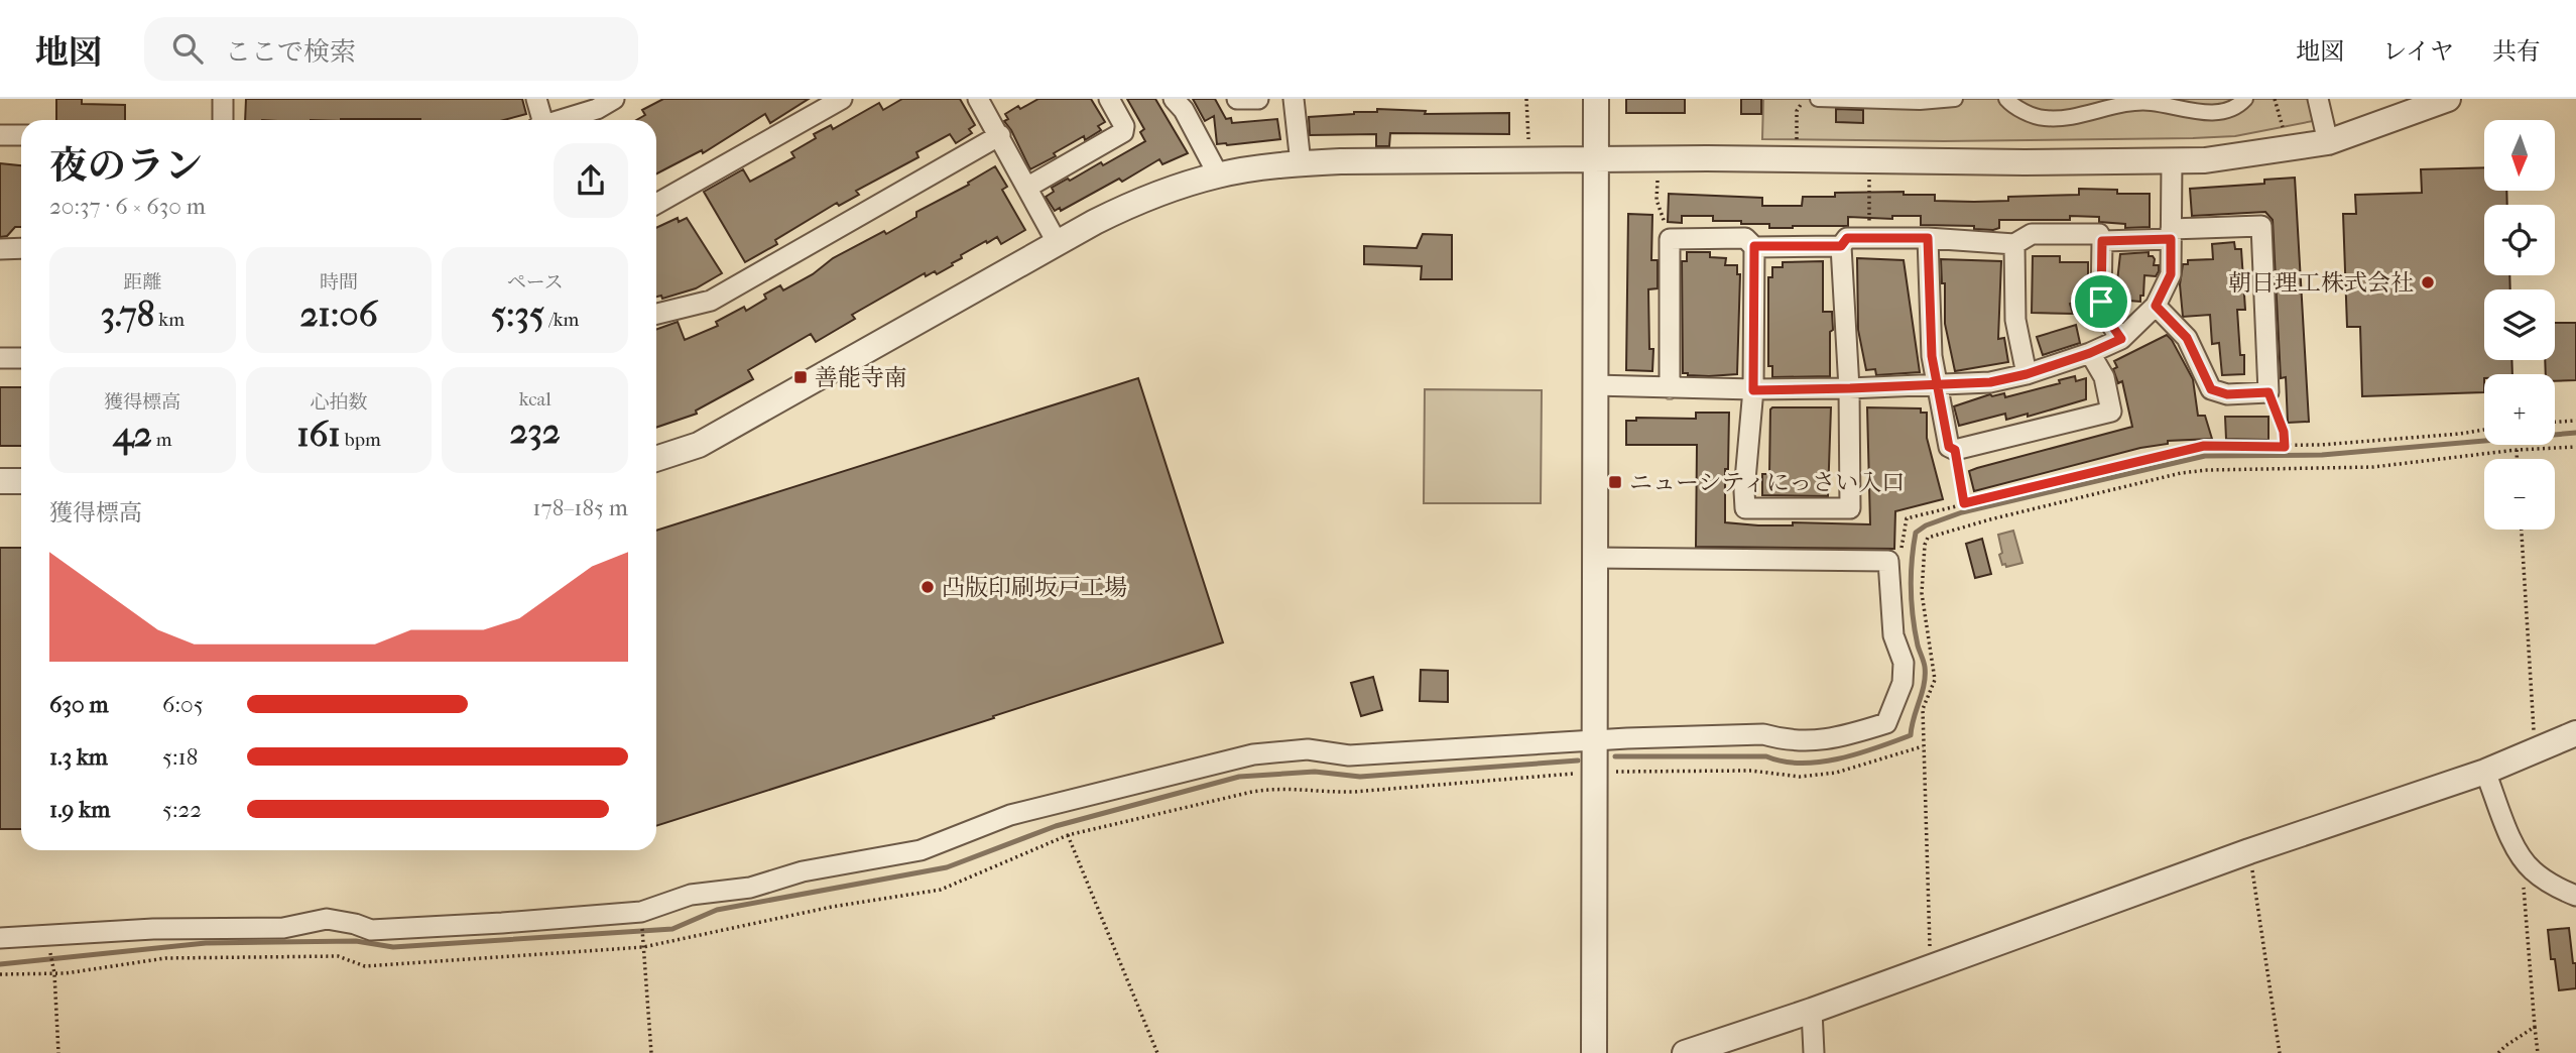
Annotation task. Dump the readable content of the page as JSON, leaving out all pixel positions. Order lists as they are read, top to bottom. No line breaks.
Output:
{"places":{"other":["朝日理工株式会社","凸版印刷坂戸工場"],"transit":["善能寺南","ニューシティにっさい入口"]},"north":"bottom","page":{"header":"地図","search":"ここで検索","nav":["地図","レイヤ","共有"],"map_buttons":["+","−"],"heading":["夜のラン","20:37 · 6 × 630 m"],"stats":[["距離","3.78 km"],["時間","21:06"],["ペース","5:35 /km"],["獲得標高","42 m"],["心拍数","161 bpm"],["kcal","232"]],"chart":["獲得標高","178–185 m"],"list":[{"name":"630 m","note":"6:05"},{"name":"1.3 km","note":"5:18"},{"name":"1.9 km","note":"5:22"}]}}
